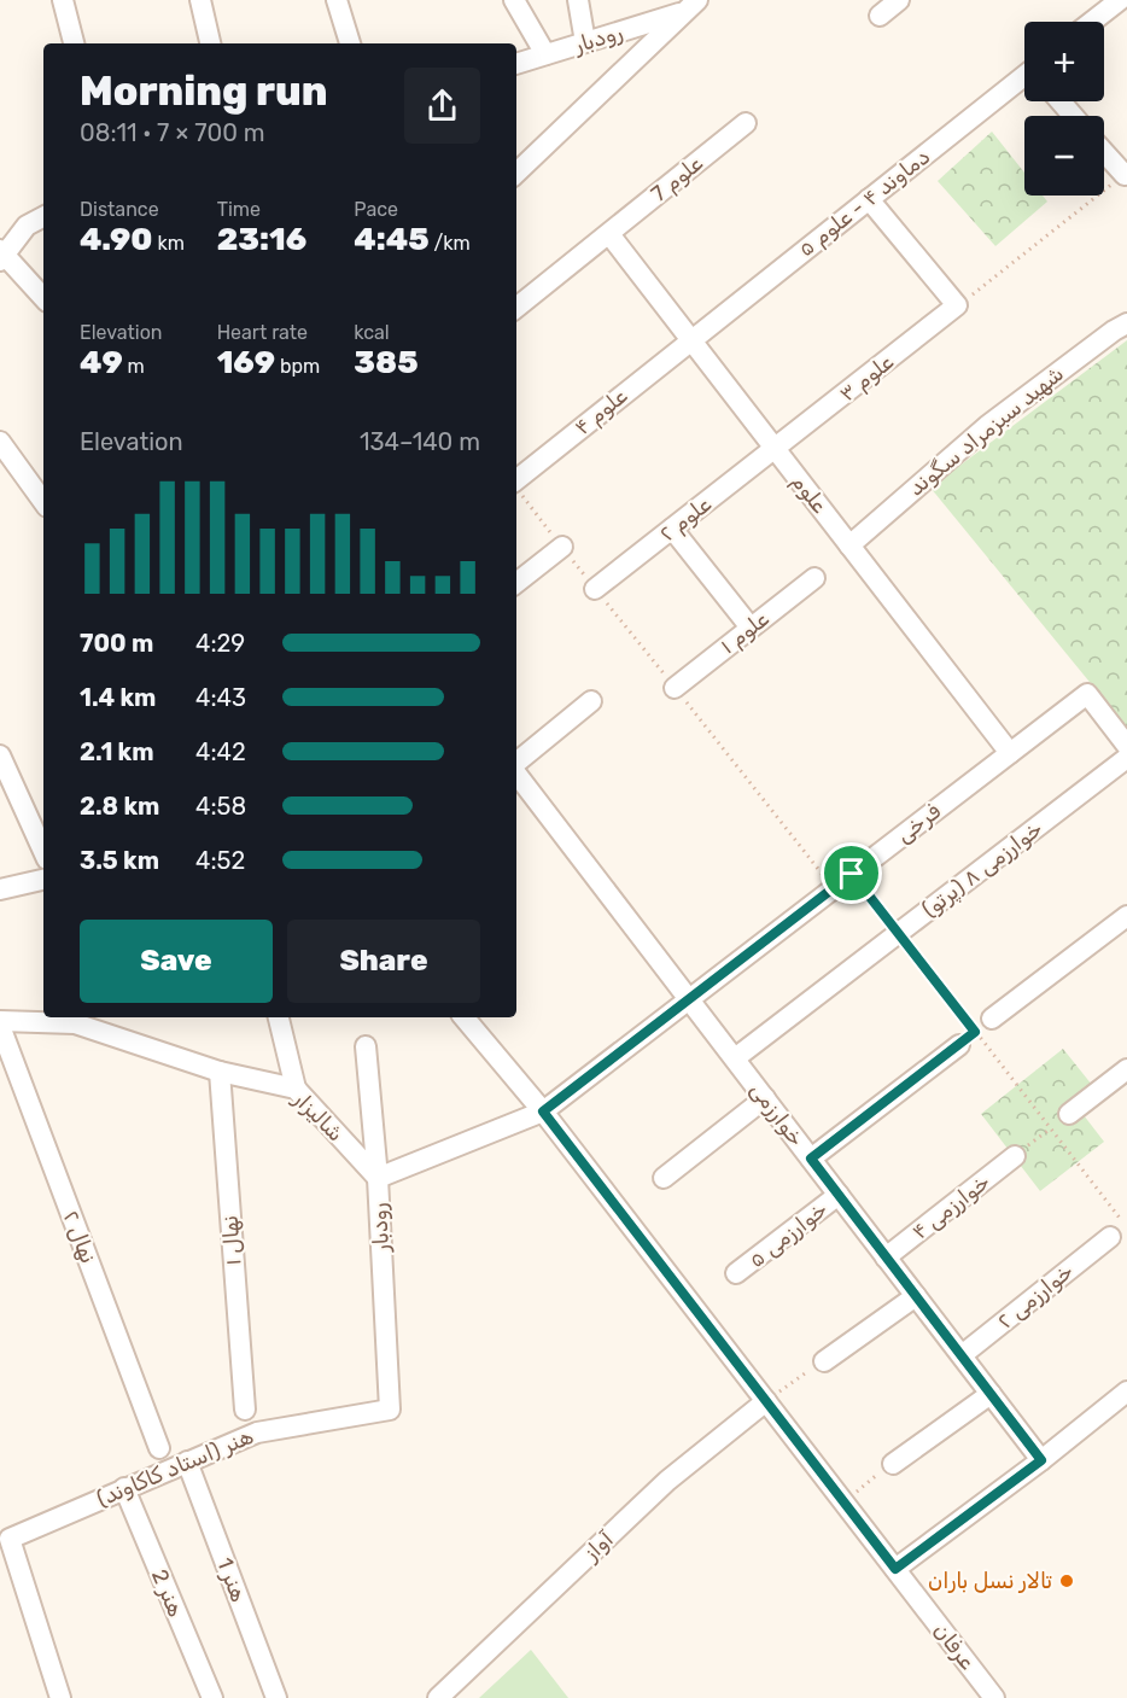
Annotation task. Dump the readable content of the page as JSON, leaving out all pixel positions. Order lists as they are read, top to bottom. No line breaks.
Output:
{"streets":{"street":["رودبار","علوم 7","دماوند ۴ - علوم ۵","علوم ۳","علوم ۴","شهید سبزمراد سگوند","علوم","علوم ۲","علوم ۱","فرخی","خوارزمی ۸ (پرتو)","خوارزمی","شالیزار","خوارزمی ۴","خوارزمی ۵","نهال ۲","نهال ۱","خوارزمی ۲","هنر (استاد کاکاوند)","آواز","هنر 1","هنر 2","عرفان"]},"crossings":[["رودبار","شالیزار"],["رودبار","هنر (استاد کاکاوند)"],["علوم 7","علوم"],["دماوند ۴ - علوم ۵","علوم ۴"],["دماوند ۴ - علوم ۵","علوم"],["علوم ۳","علوم"],["علوم ۳","علوم ۲"],["علوم ۴","علوم"],["شهید سبزمراد سگوند","علوم"],["علوم","علوم ۲"],["علوم","فرخی"],["فرخی","خوارزمی"],["فرخی","عرفان"],["خوارزمی ۸ (پرتو)","خوارزمی"],["خوارزمی","خوارزمی ۴"],["خوارزمی","خوارزمی ۵"],["خوارزمی","خوارزمی ۲"],["شالیزار","نهال ۱"],["هنر (استاد کاکاوند)","هنر 1"],["هنر (استاد کاکاوند)","هنر 2"],["آواز","عرفان"]],"places":["تالار نسل باران"],"page":{"map_buttons":["+","−"],"heading":["Morning run","08:11 · 7 × 700 m"],"stats":[["Distance","4.90 km"],["Time","23:16"],["Pace","4:45 /km"],["Elevation","49 m"],["Heart rate","169 bpm"],["kcal","385"]],"chart":["Elevation","134–140 m"],"list":[{"name":"700 m","note":"4:29"},{"name":"1.4 km","note":"4:43"},{"name":"2.1 km","note":"4:42"},{"name":"2.8 km","note":"4:58"},{"name":"3.5 km","note":"4:52"}],"buttons":["Save","Share"]}}
